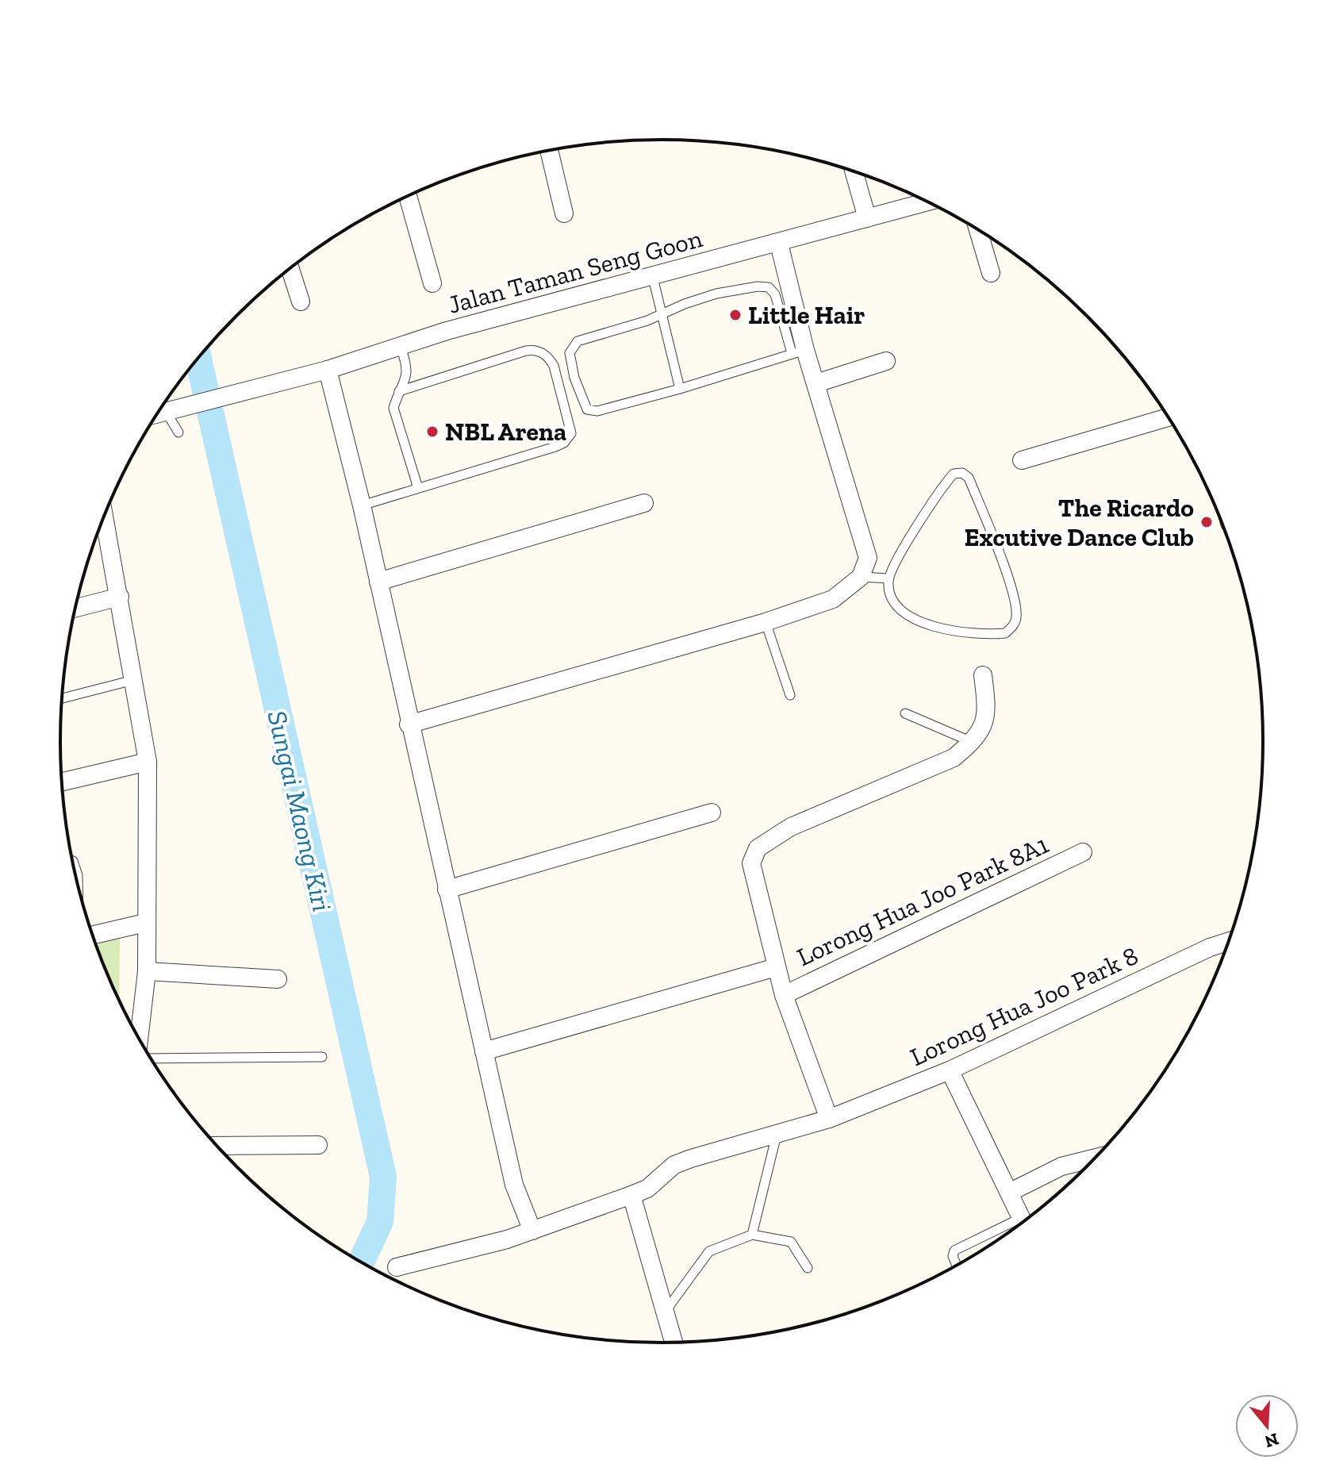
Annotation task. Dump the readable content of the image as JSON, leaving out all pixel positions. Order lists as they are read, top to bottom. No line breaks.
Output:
{"streets":{"street":["Jalan Taman Seng Goon","Lorong Hua Joo Park 8A1","Lorong Hua Joo Park 8"]},"water":["Sungai Maong Kiri"],"places":["Little Hair","NBL Arena","The Ricardo Excutive Dance Club"],"north":"bottom"}
